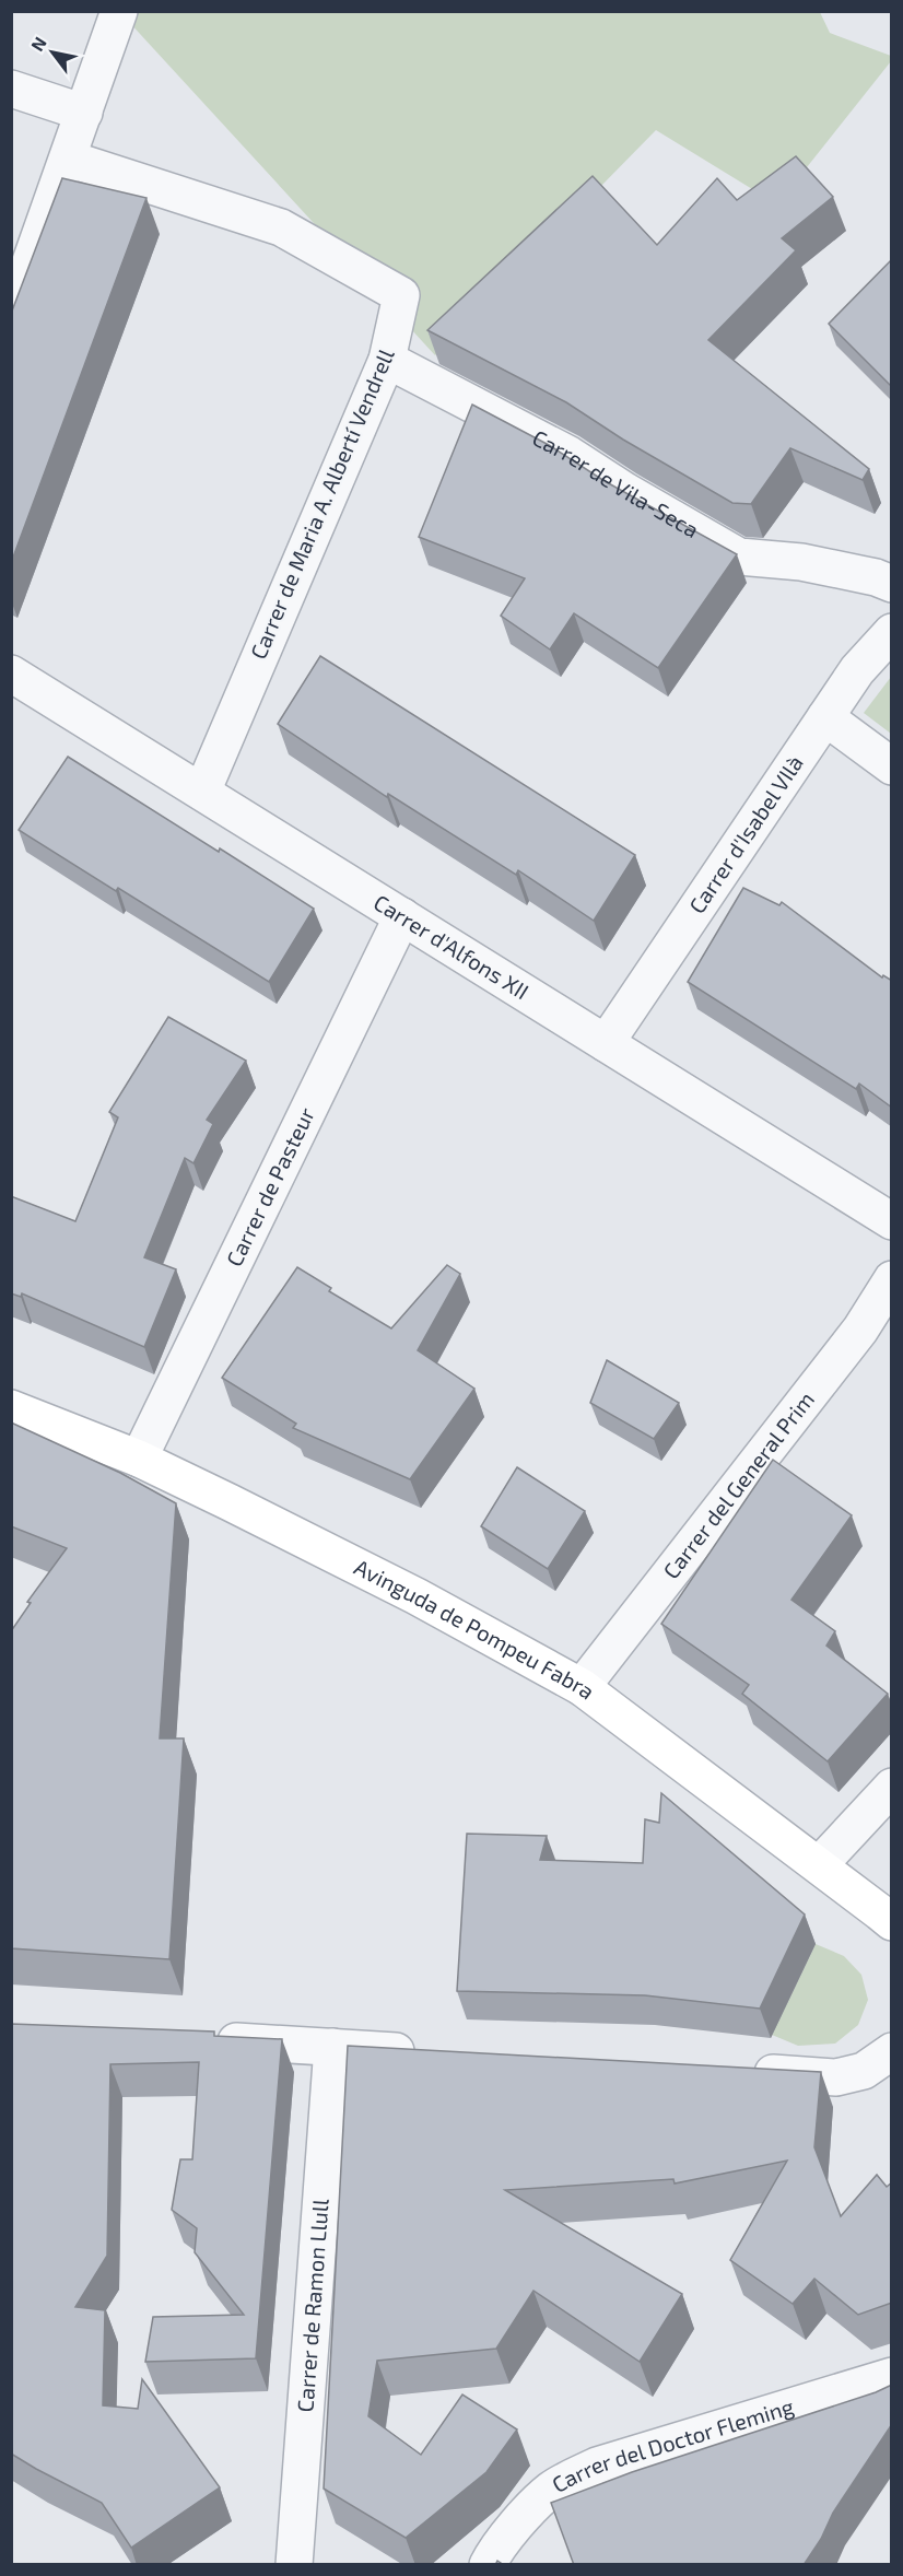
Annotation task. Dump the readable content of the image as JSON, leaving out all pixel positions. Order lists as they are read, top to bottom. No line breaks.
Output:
{"streets":{"street":["Carrer de Vila-Seca","Carrer de Maria A. Albertí Vendrell","Carrer d'Isabel VIlà","Carrer d'Alfons XII","Carrer de Pasteur","Carrer del General Prim","Avinguda de Pompeu Fabra","Carrer de Ramon Llull","Carrer del Doctor Fleming"]},"crossings":[["Carrer de Vila-Seca","Carrer de Maria A. Albertí Vendrell"],["Carrer de Maria A. Albertí Vendrell","Carrer d'Alfons XII"],["Carrer d'Isabel VIlà","Carrer d'Alfons XII"],["Carrer d'Alfons XII","Carrer de Pasteur"],["Carrer de Pasteur","Avinguda de Pompeu Fabra"],["Carrer del General Prim","Avinguda de Pompeu Fabra"]],"north":"top left"}
